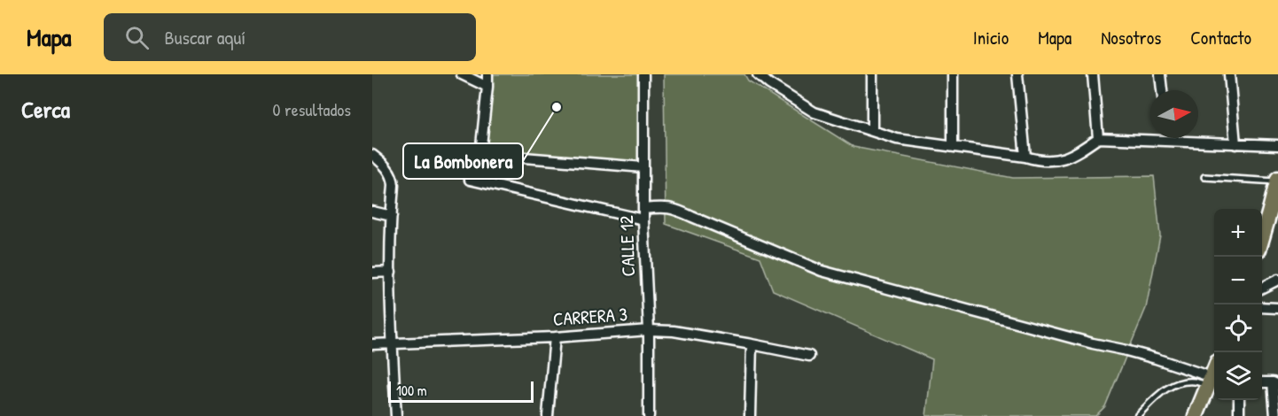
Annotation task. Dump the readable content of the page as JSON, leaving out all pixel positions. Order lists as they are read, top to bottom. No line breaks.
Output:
{"streets":{"street":["CALLE 12","CARRERA 3"]},"crossings":[["CALLE 12","CARRERA 3"]],"places":["La Bombonera"],"scale_bar":"100 m","north":"right","page":{"header":"Mapa","search":"Buscar aquí","nav":["Inicio","Mapa","Nosotros","Contacto"],"heading":["Cerca","0 resultados"],"map_buttons":["+","−"],"scale":"100 m"}}
